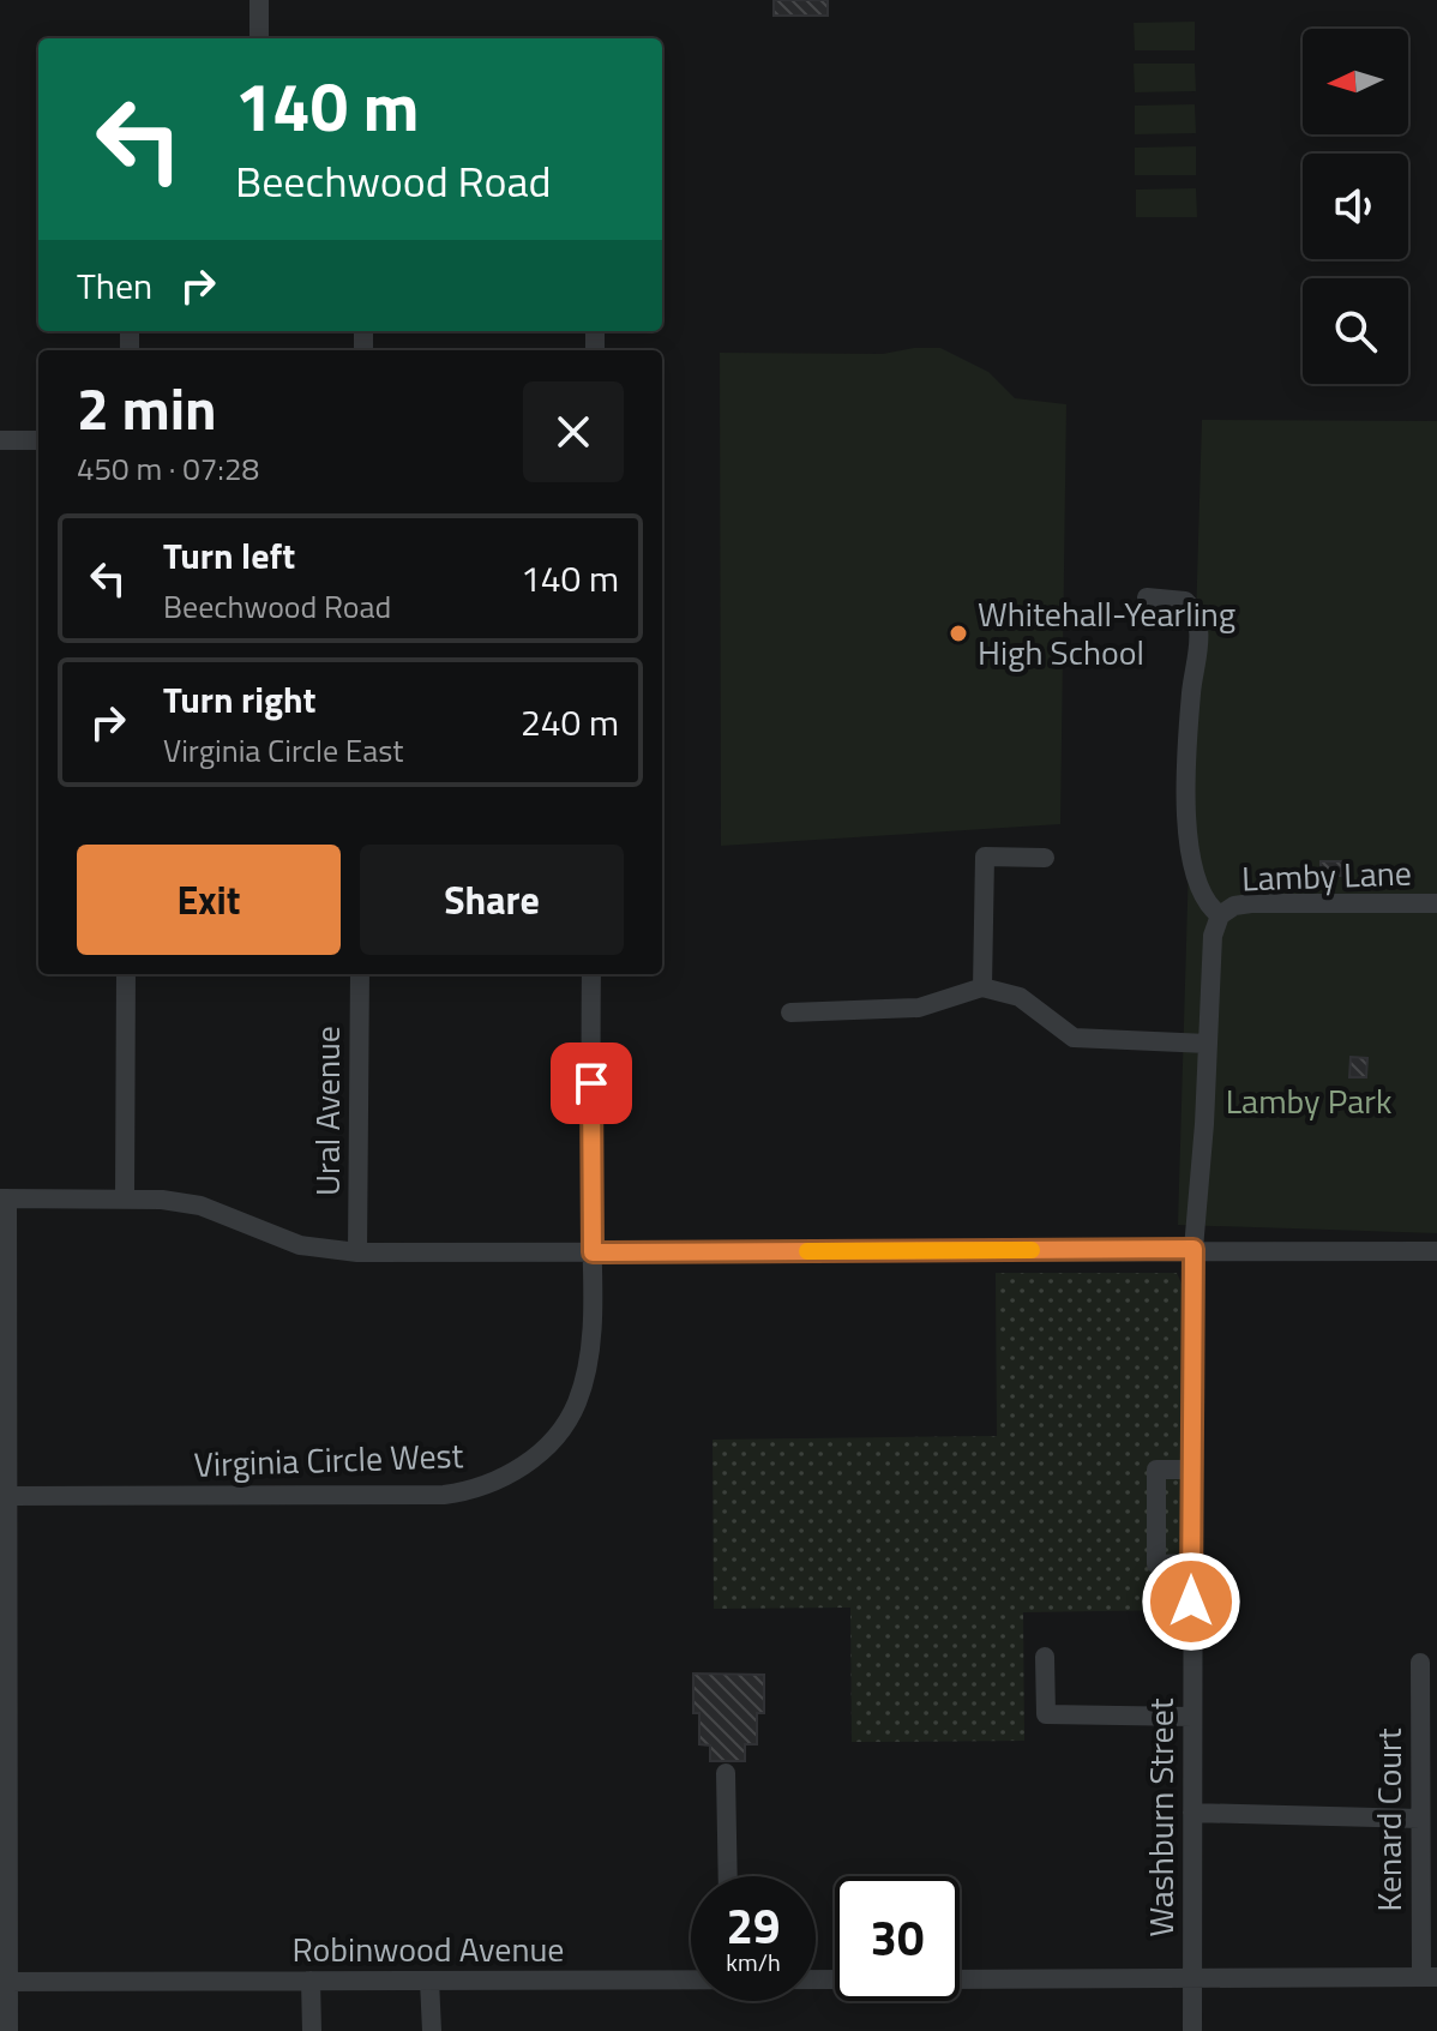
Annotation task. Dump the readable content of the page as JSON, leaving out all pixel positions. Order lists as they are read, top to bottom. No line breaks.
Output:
{"streets":{"street":["Lamby Lane","Ural Avenue","Virginia Circle West","Washburn Street","Kenard Court","Robinwood Avenue"]},"crossings":[["Lamby Lane","Washburn Street"]],"parks":["Lamby Park"],"places":["Whitehall-Yearling High School"],"north":"left","page":{"turn":["140 m","Beechwood Road"],"then":"Then","heading":["2 min","450 m · 07:28"],"list":[{"name":"Turn left","note":"Beechwood Road","value":"140 m"},{"name":"Turn right","note":"Virginia Circle East","value":"240 m"}],"buttons":["Exit","Share"],"speed":"29 km/h","limit":"30"}}
